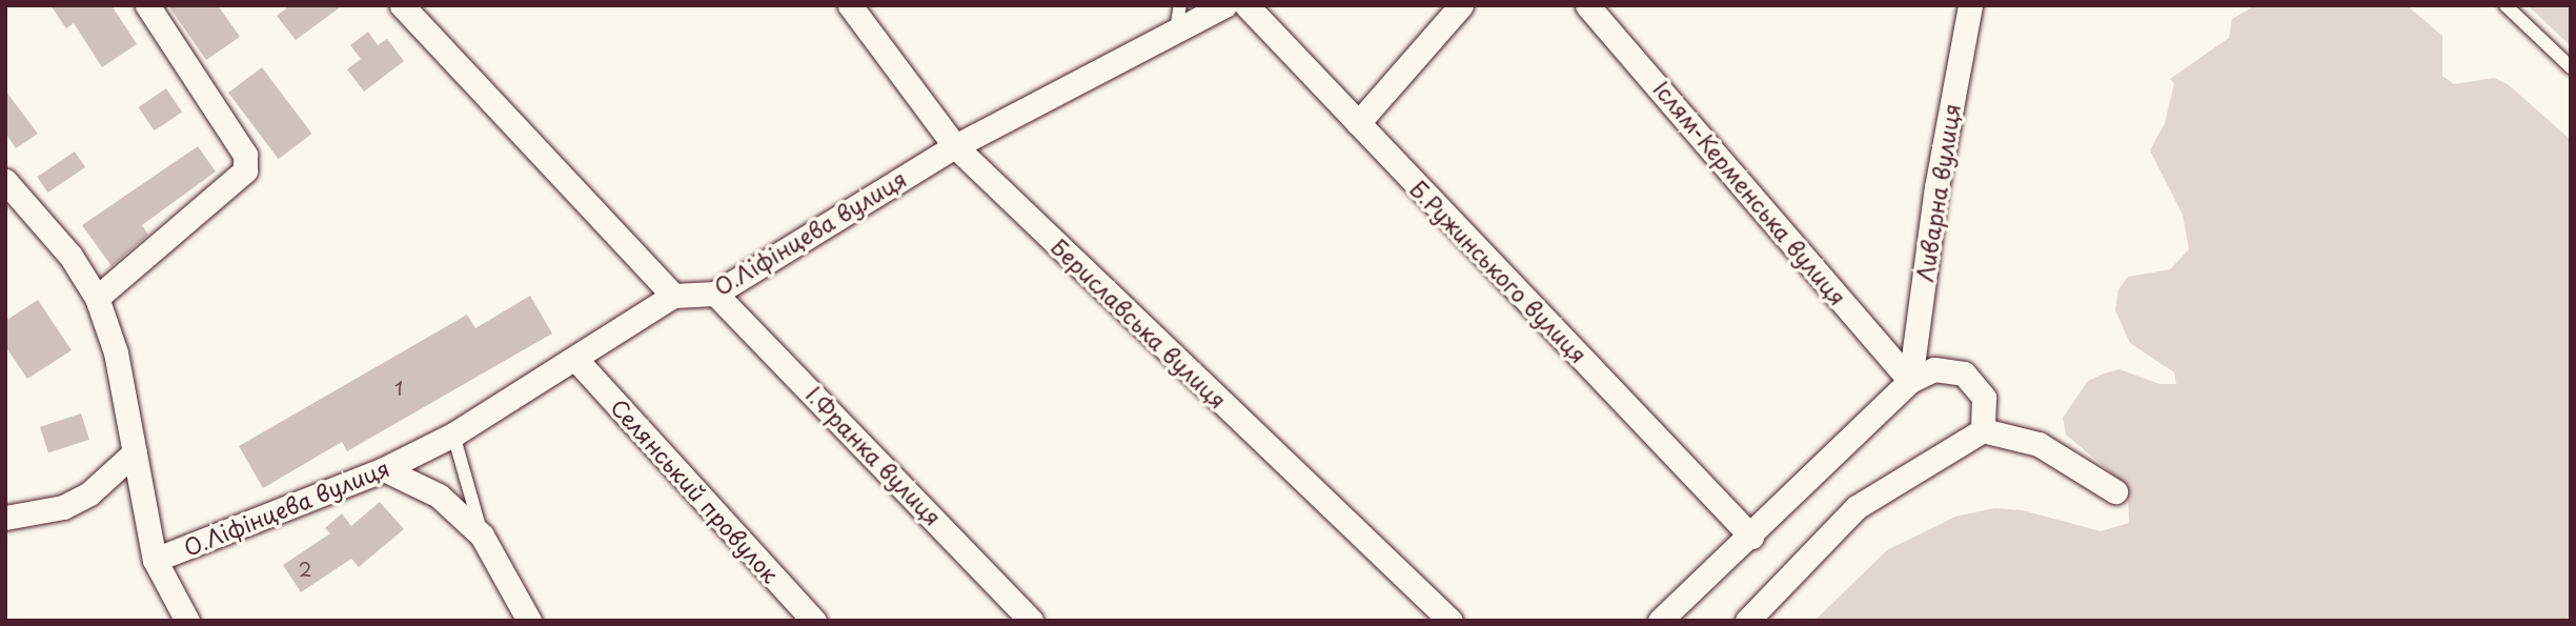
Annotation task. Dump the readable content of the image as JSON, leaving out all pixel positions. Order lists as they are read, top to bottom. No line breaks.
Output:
{"streets":{"street":["Іслям-Керменська вулиця","Ливарна вулиця","О.Ліфінцева вулиця","Б.Ружинського вулиця","Бериславська вулиця","І.Франка вулиця","Селянський провулок"]},"crossings":[["Іслям-Керменська вулиця","Ливарна вулиця"],["О.Ліфінцева вулиця","Бериславська вулиця"],["О.Ліфінцева вулиця","І.Франка вулиця"],["О.Ліфінцева вулиця","Селянський провулок"]],"house_numbers":["1","2"]}
